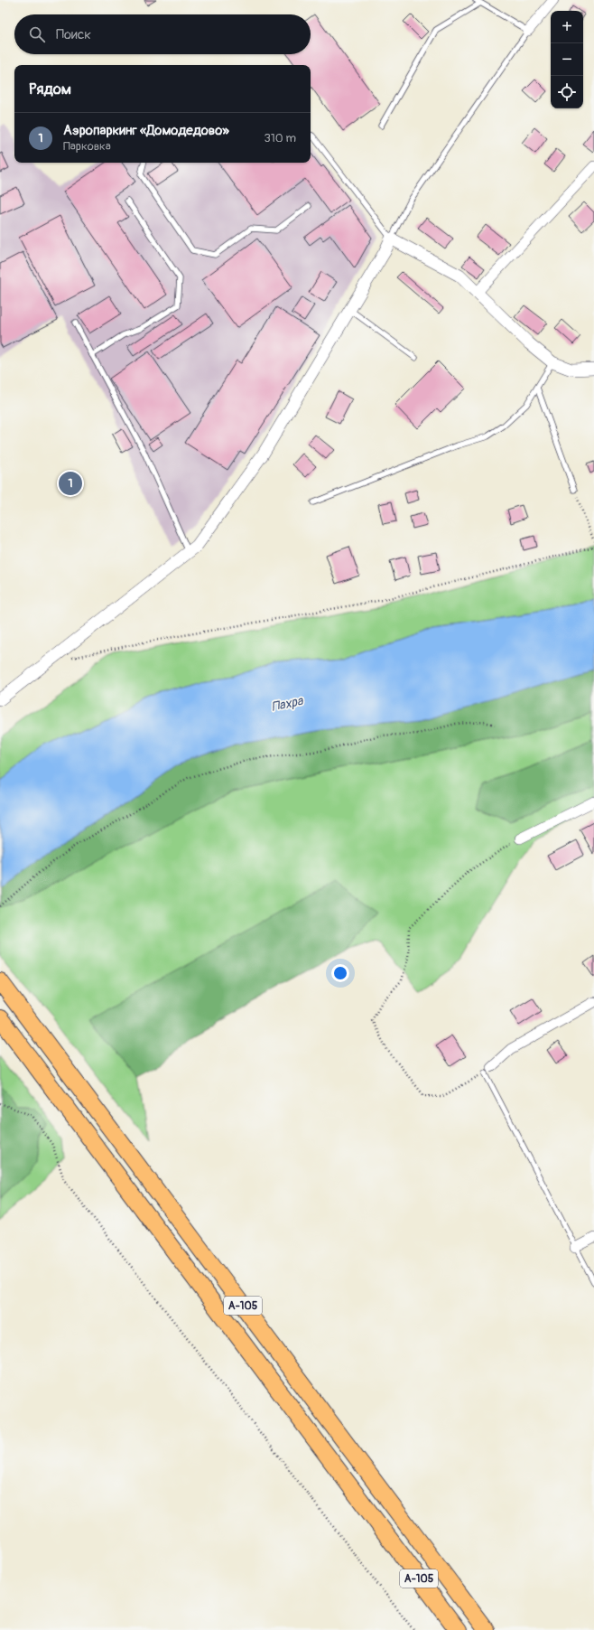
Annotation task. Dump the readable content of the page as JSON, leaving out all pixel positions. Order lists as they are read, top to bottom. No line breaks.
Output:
{"streets":{"highway":["А-105"]},"water":["Пахра"],"page":{"map_buttons":["+","−"],"search":"Поиск","heading":"Рядом","list":[{"mark":"1","name":"Аэропаркинг «Домодедово»","note":"Парковка","value":"310 m"}],"pins":"1"}}
